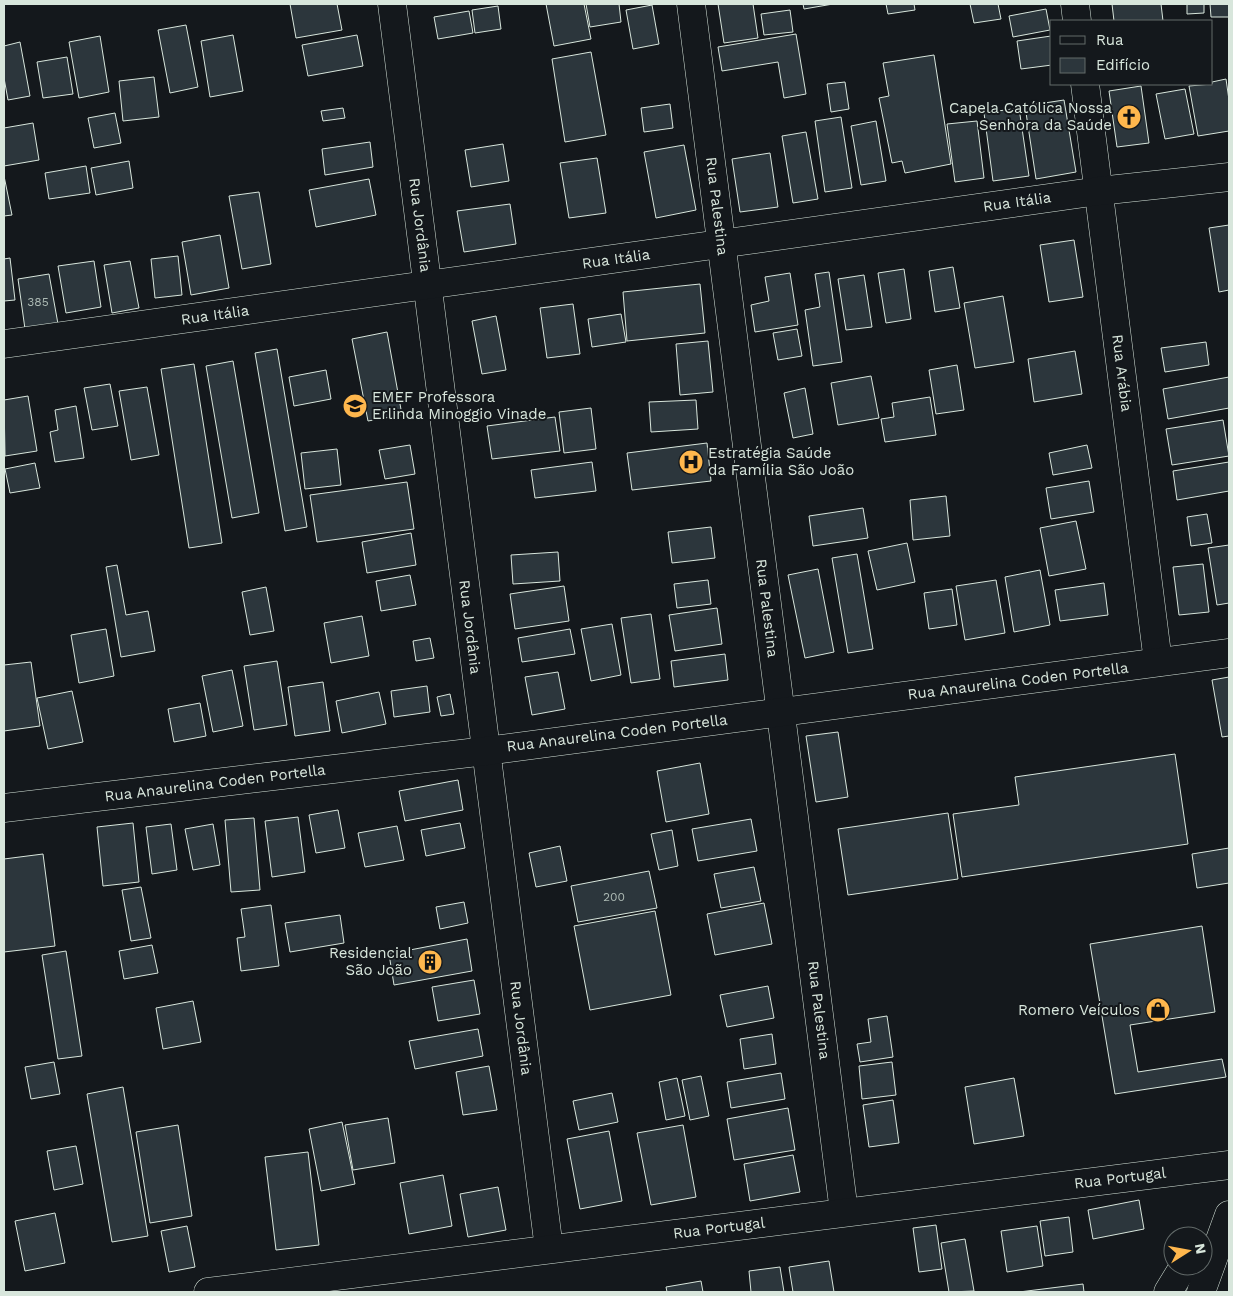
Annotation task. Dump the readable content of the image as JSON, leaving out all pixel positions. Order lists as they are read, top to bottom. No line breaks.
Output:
{"streets":{"main road":["Rua Itália","Rua Palestina","Rua Jordânia","Rua Arábia","Rua Anaurelina Coden Portella","Rua Portugal"]},"crossings":[["Rua Itália","Rua Palestina"],["Rua Itália","Rua Jordânia"],["Rua Itália","Rua Arábia"],["Rua Palestina","Rua Anaurelina Coden Portella"],["Rua Palestina","Rua Portugal"],["Rua Jordânia","Rua Anaurelina Coden Portella"],["Rua Jordânia","Rua Portugal"],["Rua Arábia","Rua Anaurelina Coden Portella"]],"places":{"church":["Capela Católica Nossa Senhora da Saúde"],"school or university":["EMEF Professora Erlinda Minoggio Vinade"],"hospital":["Estratégia Saúde da Família São João"],"building":["Residencial São João"],"shop":["Romero Veículos"]},"house_numbers":["385","200"],"legend":["Rua","Edifício"],"north":"right"}
